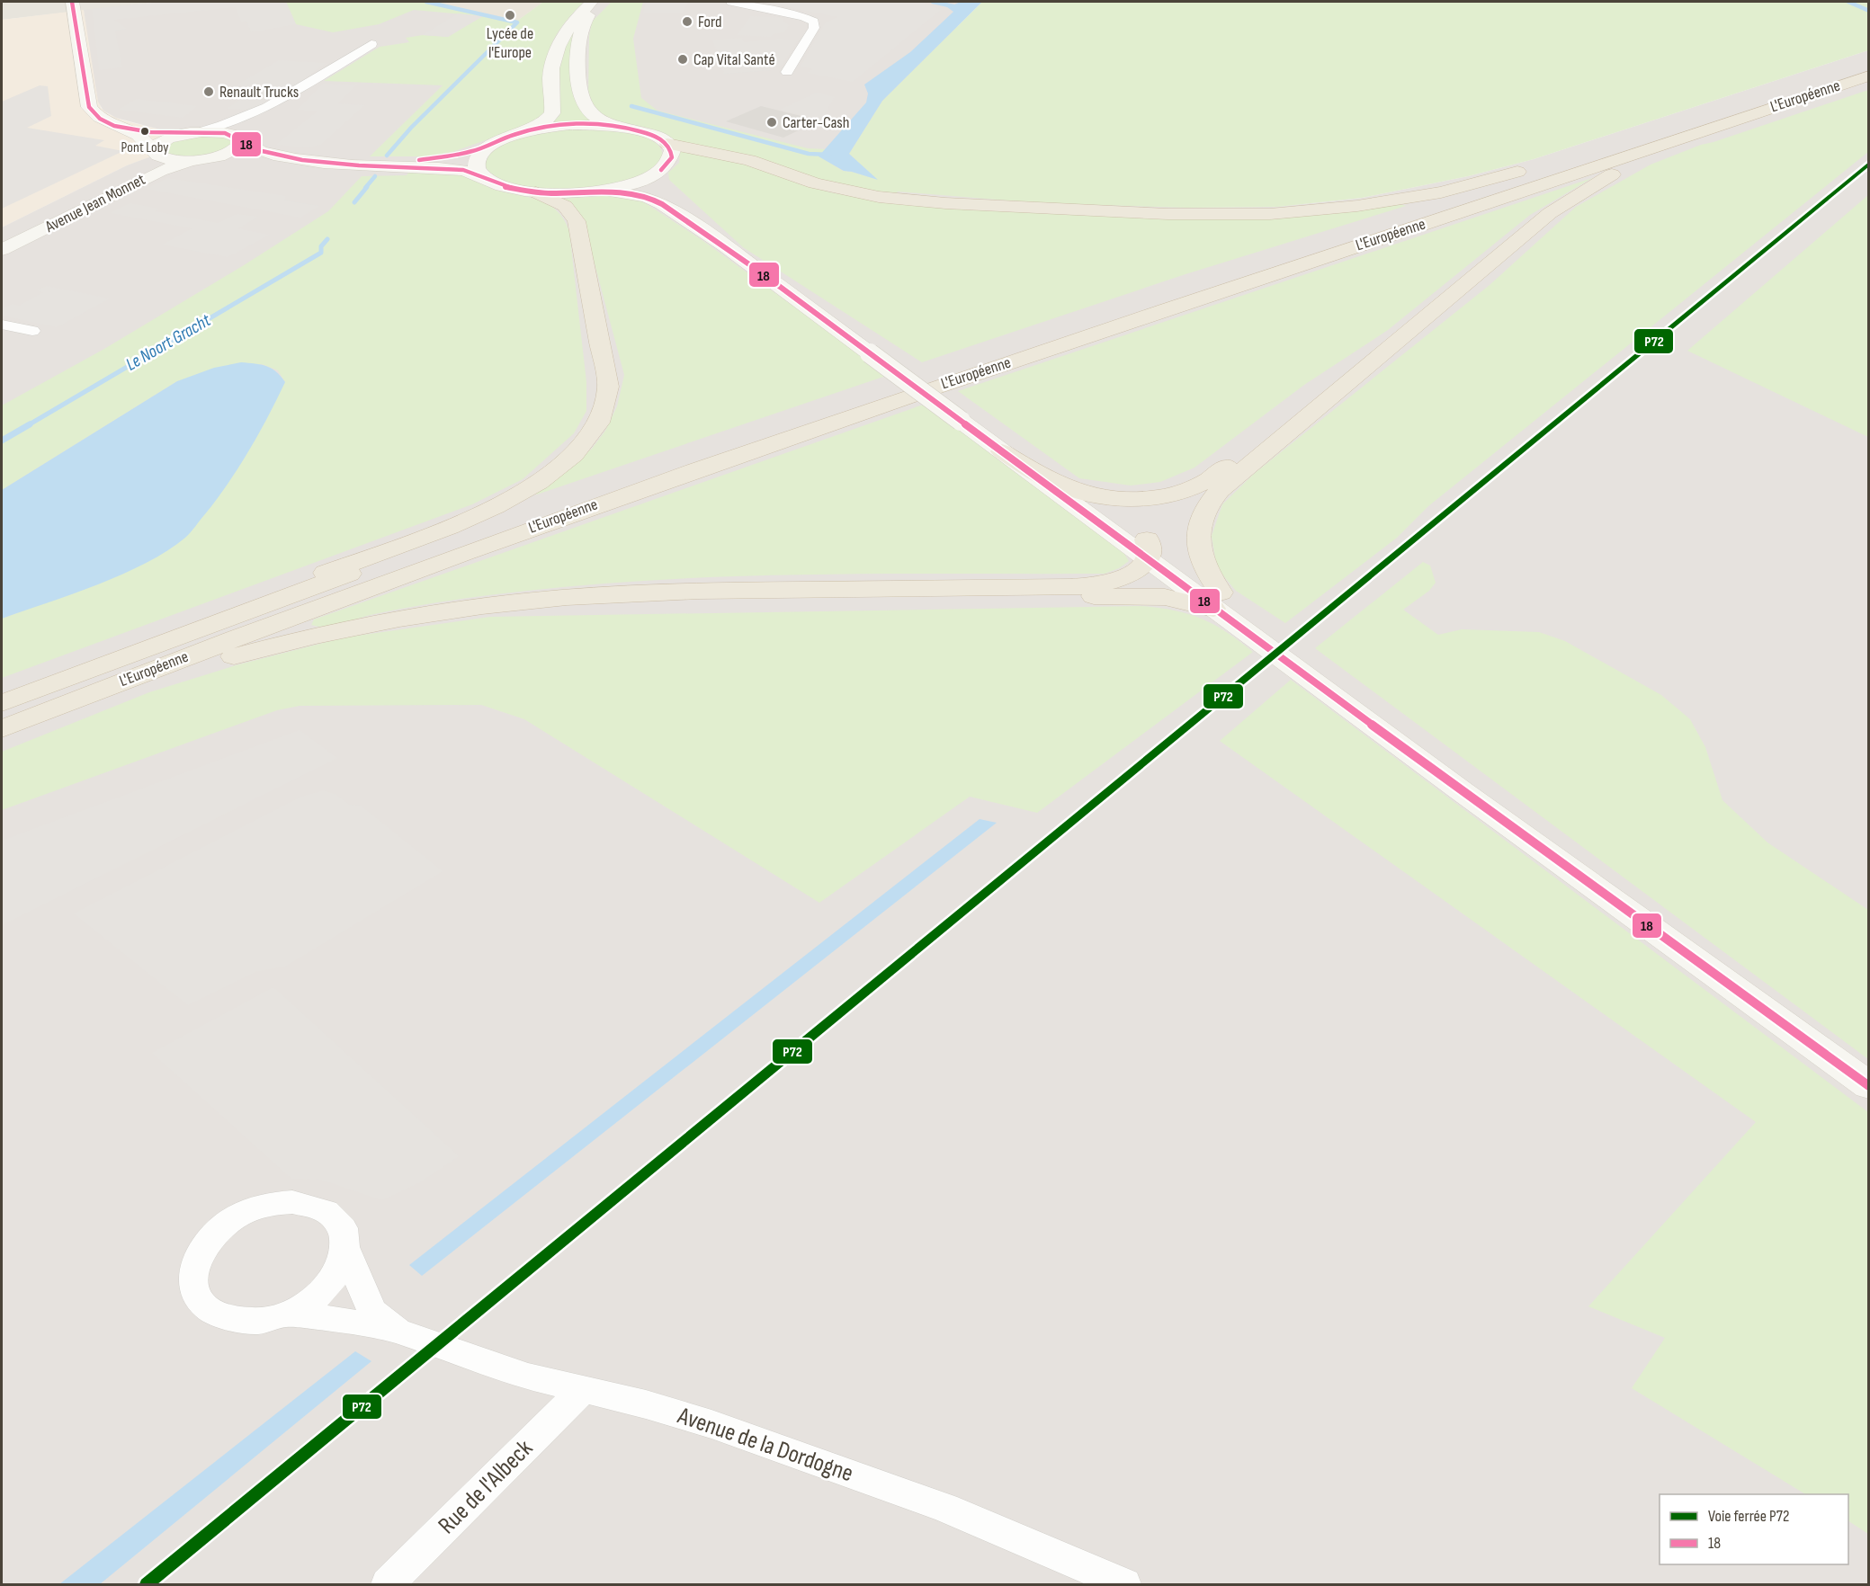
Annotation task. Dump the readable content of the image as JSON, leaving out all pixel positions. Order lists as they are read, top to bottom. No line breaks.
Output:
{"streets":{"highway":["L'Européenne"],"street":["Avenue Jean Monnet","Avenue de la Dordogne","Rue de l'Albeck"]},"crossings":[["Avenue de la Dordogne","Rue de l'Albeck"]],"water":["Le Noort Gracht"],"places":["Lycée de l'Europe","Ford","Cap Vital Santé","Renault Trucks","Carter-Cash","Pont Loby"],"lines":["transit line 18","rail line P72"],"legend":["Voie ferrée P72","18"]}
